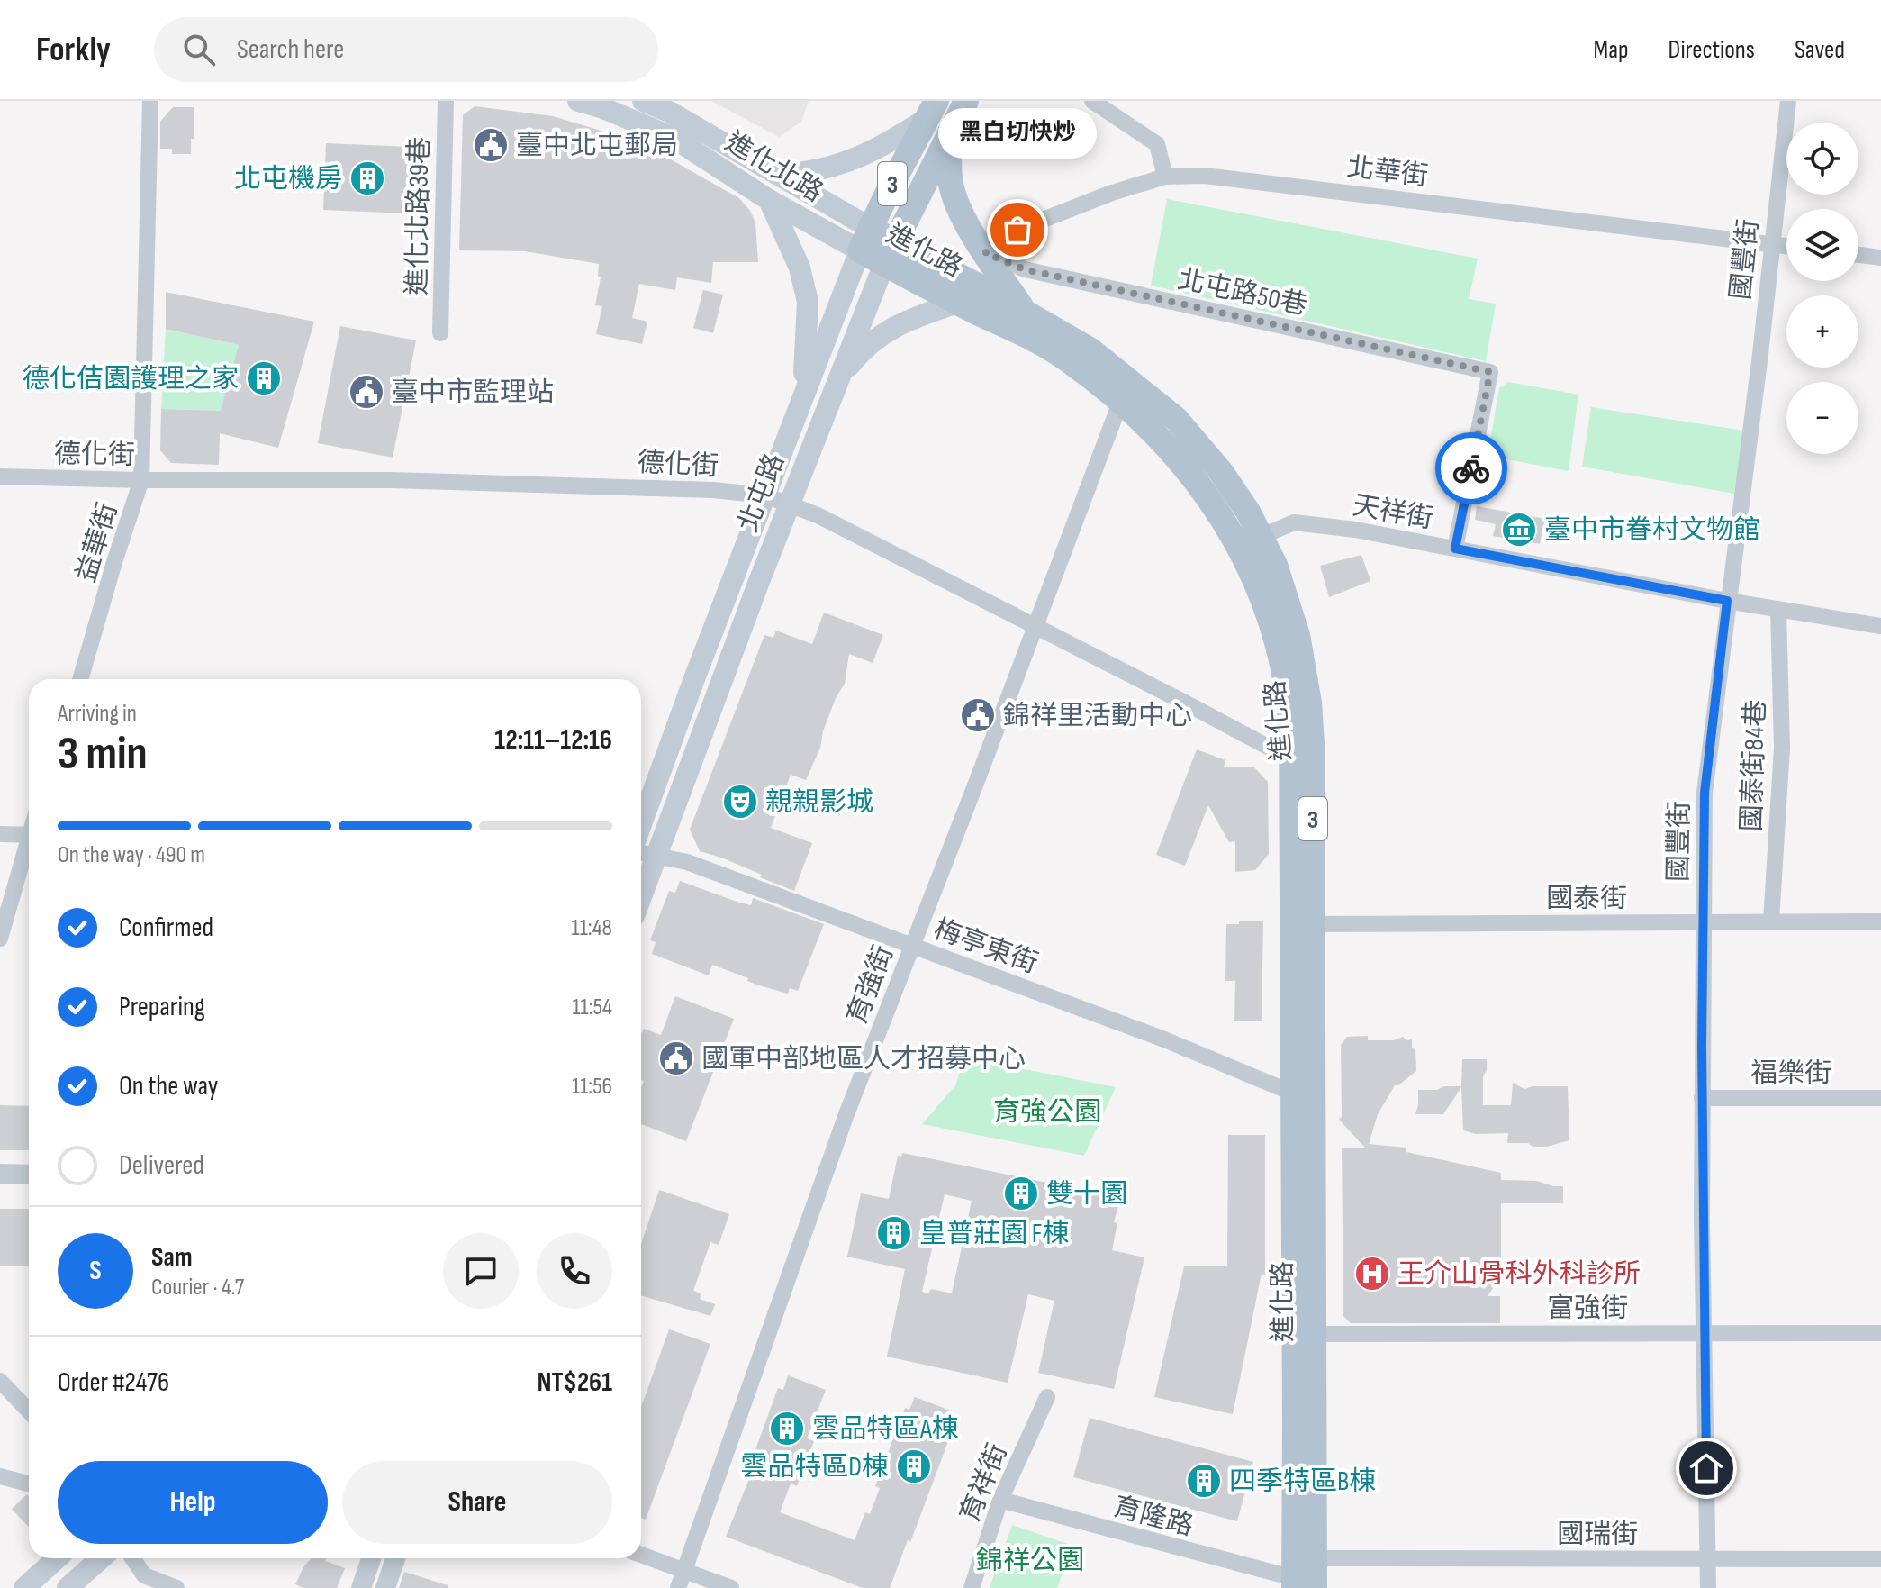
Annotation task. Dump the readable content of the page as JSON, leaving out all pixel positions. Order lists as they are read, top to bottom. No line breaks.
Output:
{"streets":{"main road":["進化北路","3","進化路","北屯路"],"street":["北華街","進化北路39巷","國豐街","北屯路50巷","德化街","天祥街","益華街","國泰街84巷","國泰街","梅亭東街","育強街","福樂街","富強街","育祥街","育隆路","國瑞街"]},"crossings":[["進化北路","進化路"],["進化北路","北屯路"],["北華街","國豐街"],["北華街","北屯路50巷"],["進化路","德化街"],["進化路","北屯路"],["進化路","天祥街"],["進化路","國泰街"],["進化路","梅亭東街"],["進化路","育強街"],["進化路","富強街"],["進化路","育隆路"],["進化路","國瑞街"],["國豐街","天祥街"],["國豐街","國泰街"],["國豐街","福樂街"],["國豐街","富強街"],["國豐街","國瑞街"],["北屯路50巷","天祥街"],["德化街","北屯路"],["德化街","益華街"],["德化街","育強街"],["北屯路","梅亭東街"],["天祥街","國泰街84巷"],["國泰街84巷","國泰街"],["梅亭東街","育強街"],["育祥街","育隆路"]],"parks":["育強公園","錦祥公園"],"places":{"public building":["臺中北屯郵局","臺中市監理站","錦祥里活動中心","國軍中部地區人才招募中心"],"building":["北屯機房","德化佶園護理之家","雙十園","皇普莊園 F棟","雲品特區A棟","雲品特區D棟","四季特區B棟"],"other":["黑白切快炒"],"museum":["臺中市眷村文物館"],"theatre":["親親影城"],"hospital":["王介山骨科外科診所"]},"page":{"header":"Forkly","search":"Search here","nav":["Map","Directions","Saved"],"bubble":"黑白切快炒","map_buttons":["+","−"],"heading":["3 min","Arriving in","12:11–12:16"],"panel":["Sam","Courier · 4.7","Order #2476","NT$261"],"bar":"On the way · 490 m","list":[["Confirmed","11:48"],["Preparing","11:54"],["On the way","11:56"],"Delivered"],"round":"S","buttons":["Help","Share"]}}
